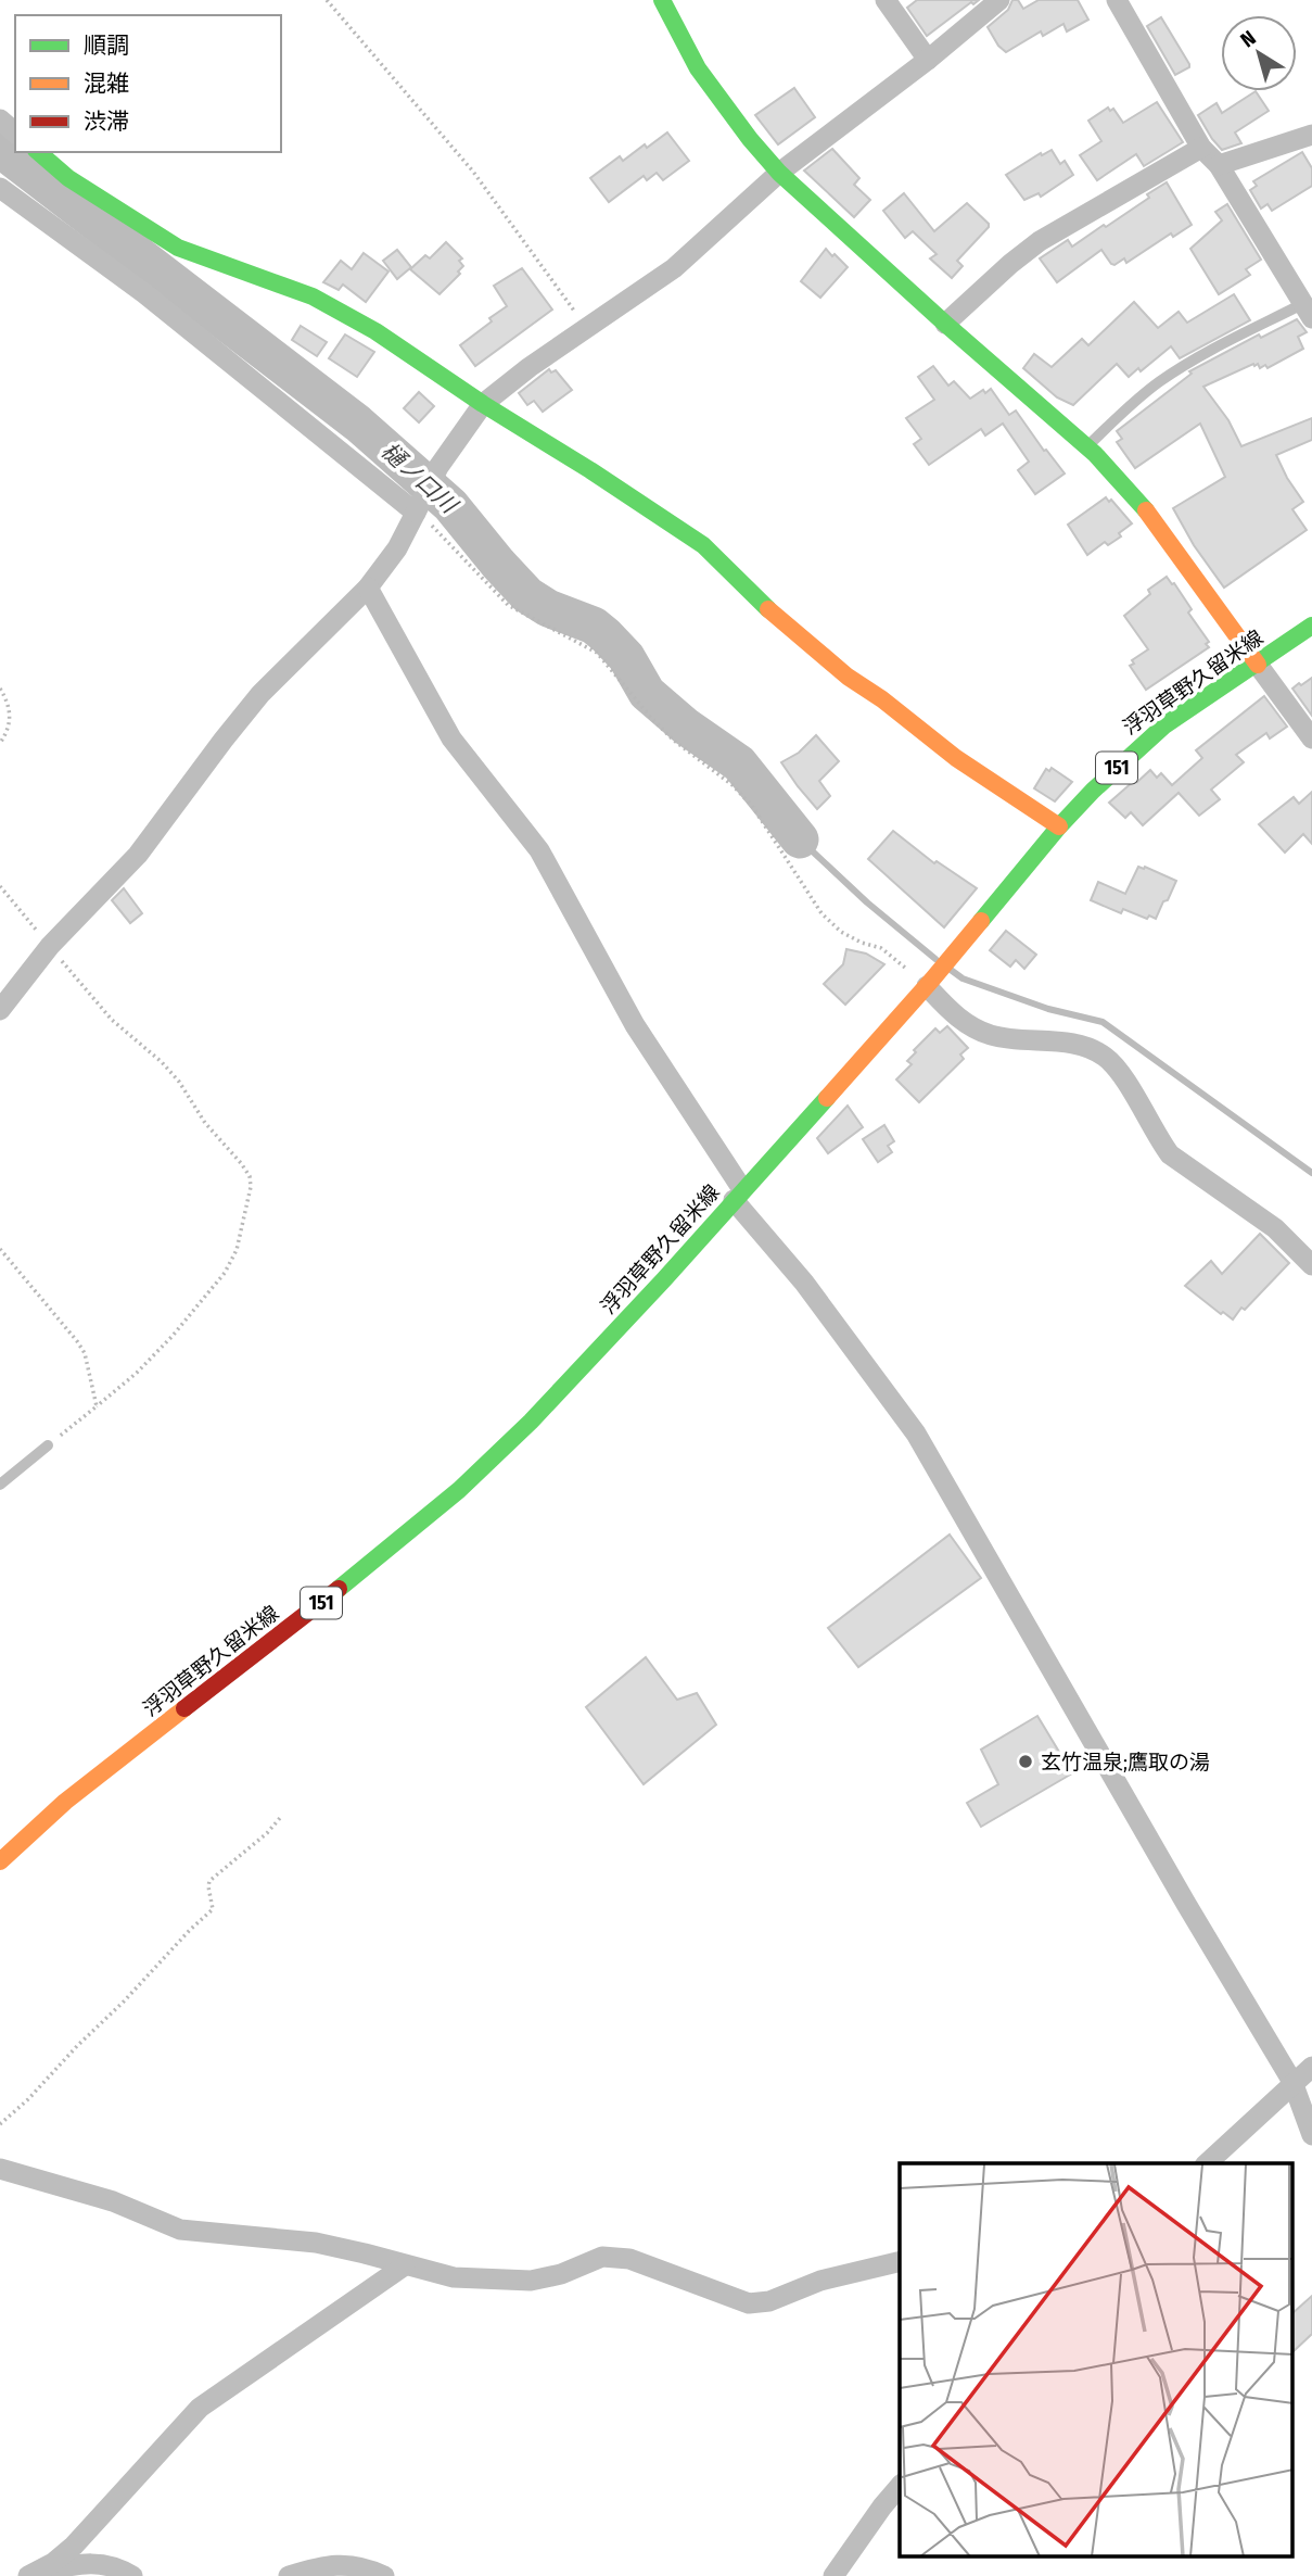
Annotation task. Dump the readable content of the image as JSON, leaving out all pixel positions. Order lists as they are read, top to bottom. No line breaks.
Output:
{"streets":{"street":["浮羽草野久留米線","151"]},"water":["樋ノ口川"],"places":["玄竹温泉;鷹取の湯"],"legend":["順調","混雑","渋滞"],"north":"top left"}
